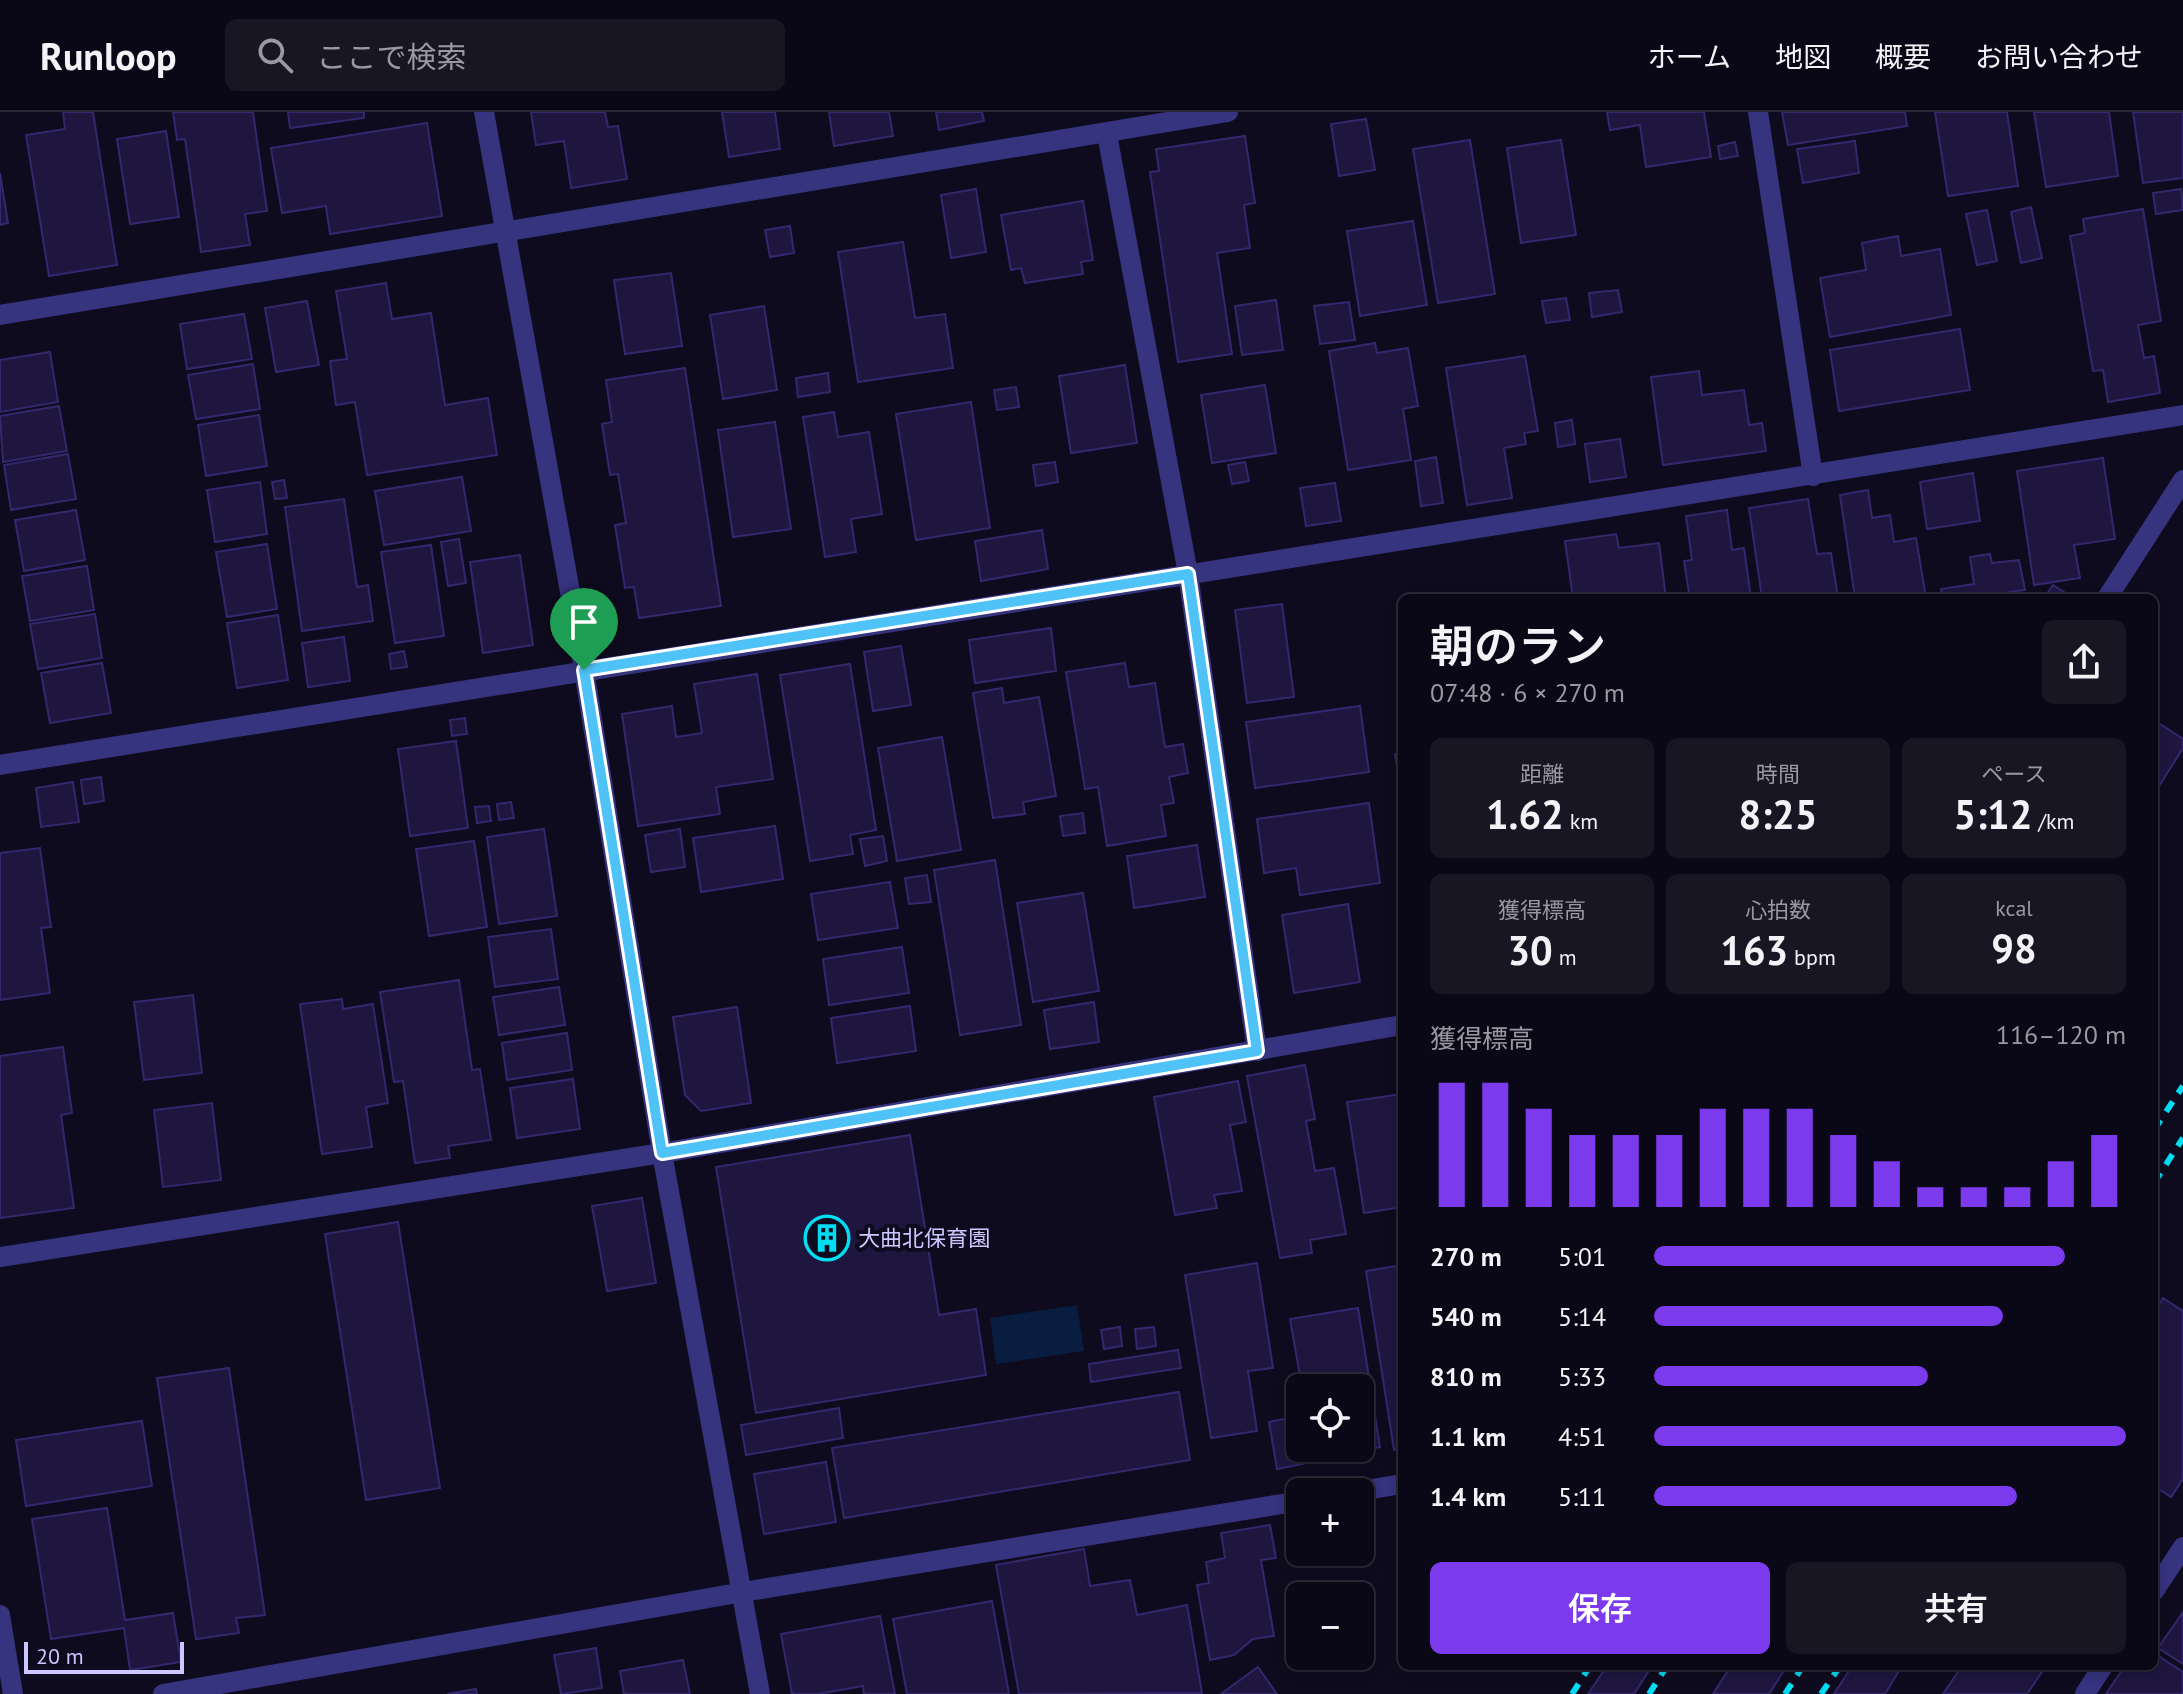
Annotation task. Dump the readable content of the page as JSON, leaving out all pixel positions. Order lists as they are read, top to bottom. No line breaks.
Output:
{"places":{"building":["大曲北保育園"]},"scale_bar":"20 m","page":{"header":"Runloop","search":"ここで検索","nav":["ホーム","地図","概要","お問い合わせ"],"heading":["朝のラン","07:48 · 6 × 270 m"],"stats":[["距離","1.62 km"],["時間","8:25"],["ペース","5:12 /km"],["獲得標高","30 m"],["心拍数","163 bpm"],["kcal","98"]],"chart":["獲得標高","116–120 m"],"list":[{"name":"270 m","note":"5:01"},{"name":"540 m","note":"5:14"},{"name":"810 m","note":"5:33"},{"name":"1.1 km","note":"4:51"},{"name":"1.4 km","note":"5:11"}],"map_buttons":["+","−"],"buttons":["保存","共有"],"scale":"20 m"}}
